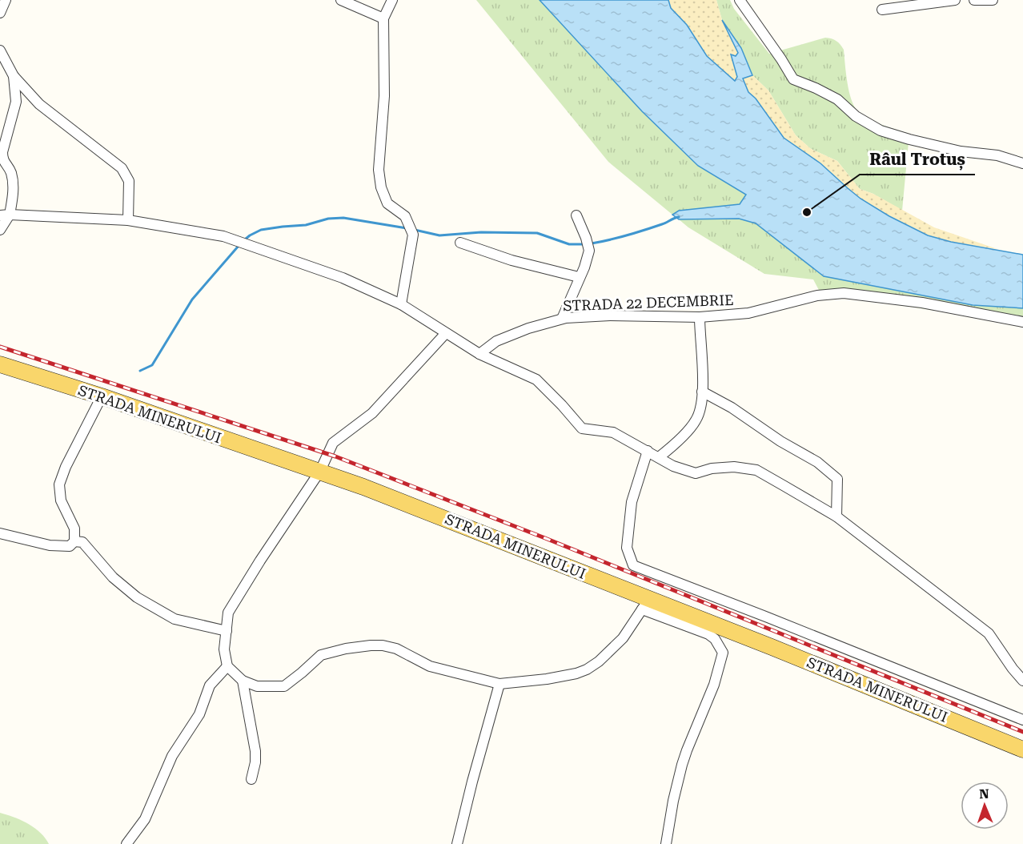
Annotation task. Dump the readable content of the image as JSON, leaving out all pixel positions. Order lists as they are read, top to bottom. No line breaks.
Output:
{"streets":{"main road":["STRADA MINERULUI"],"street":["STRADA 22 DECEMBRIE"]},"places":["Râul Trotuș"],"north":"top"}
